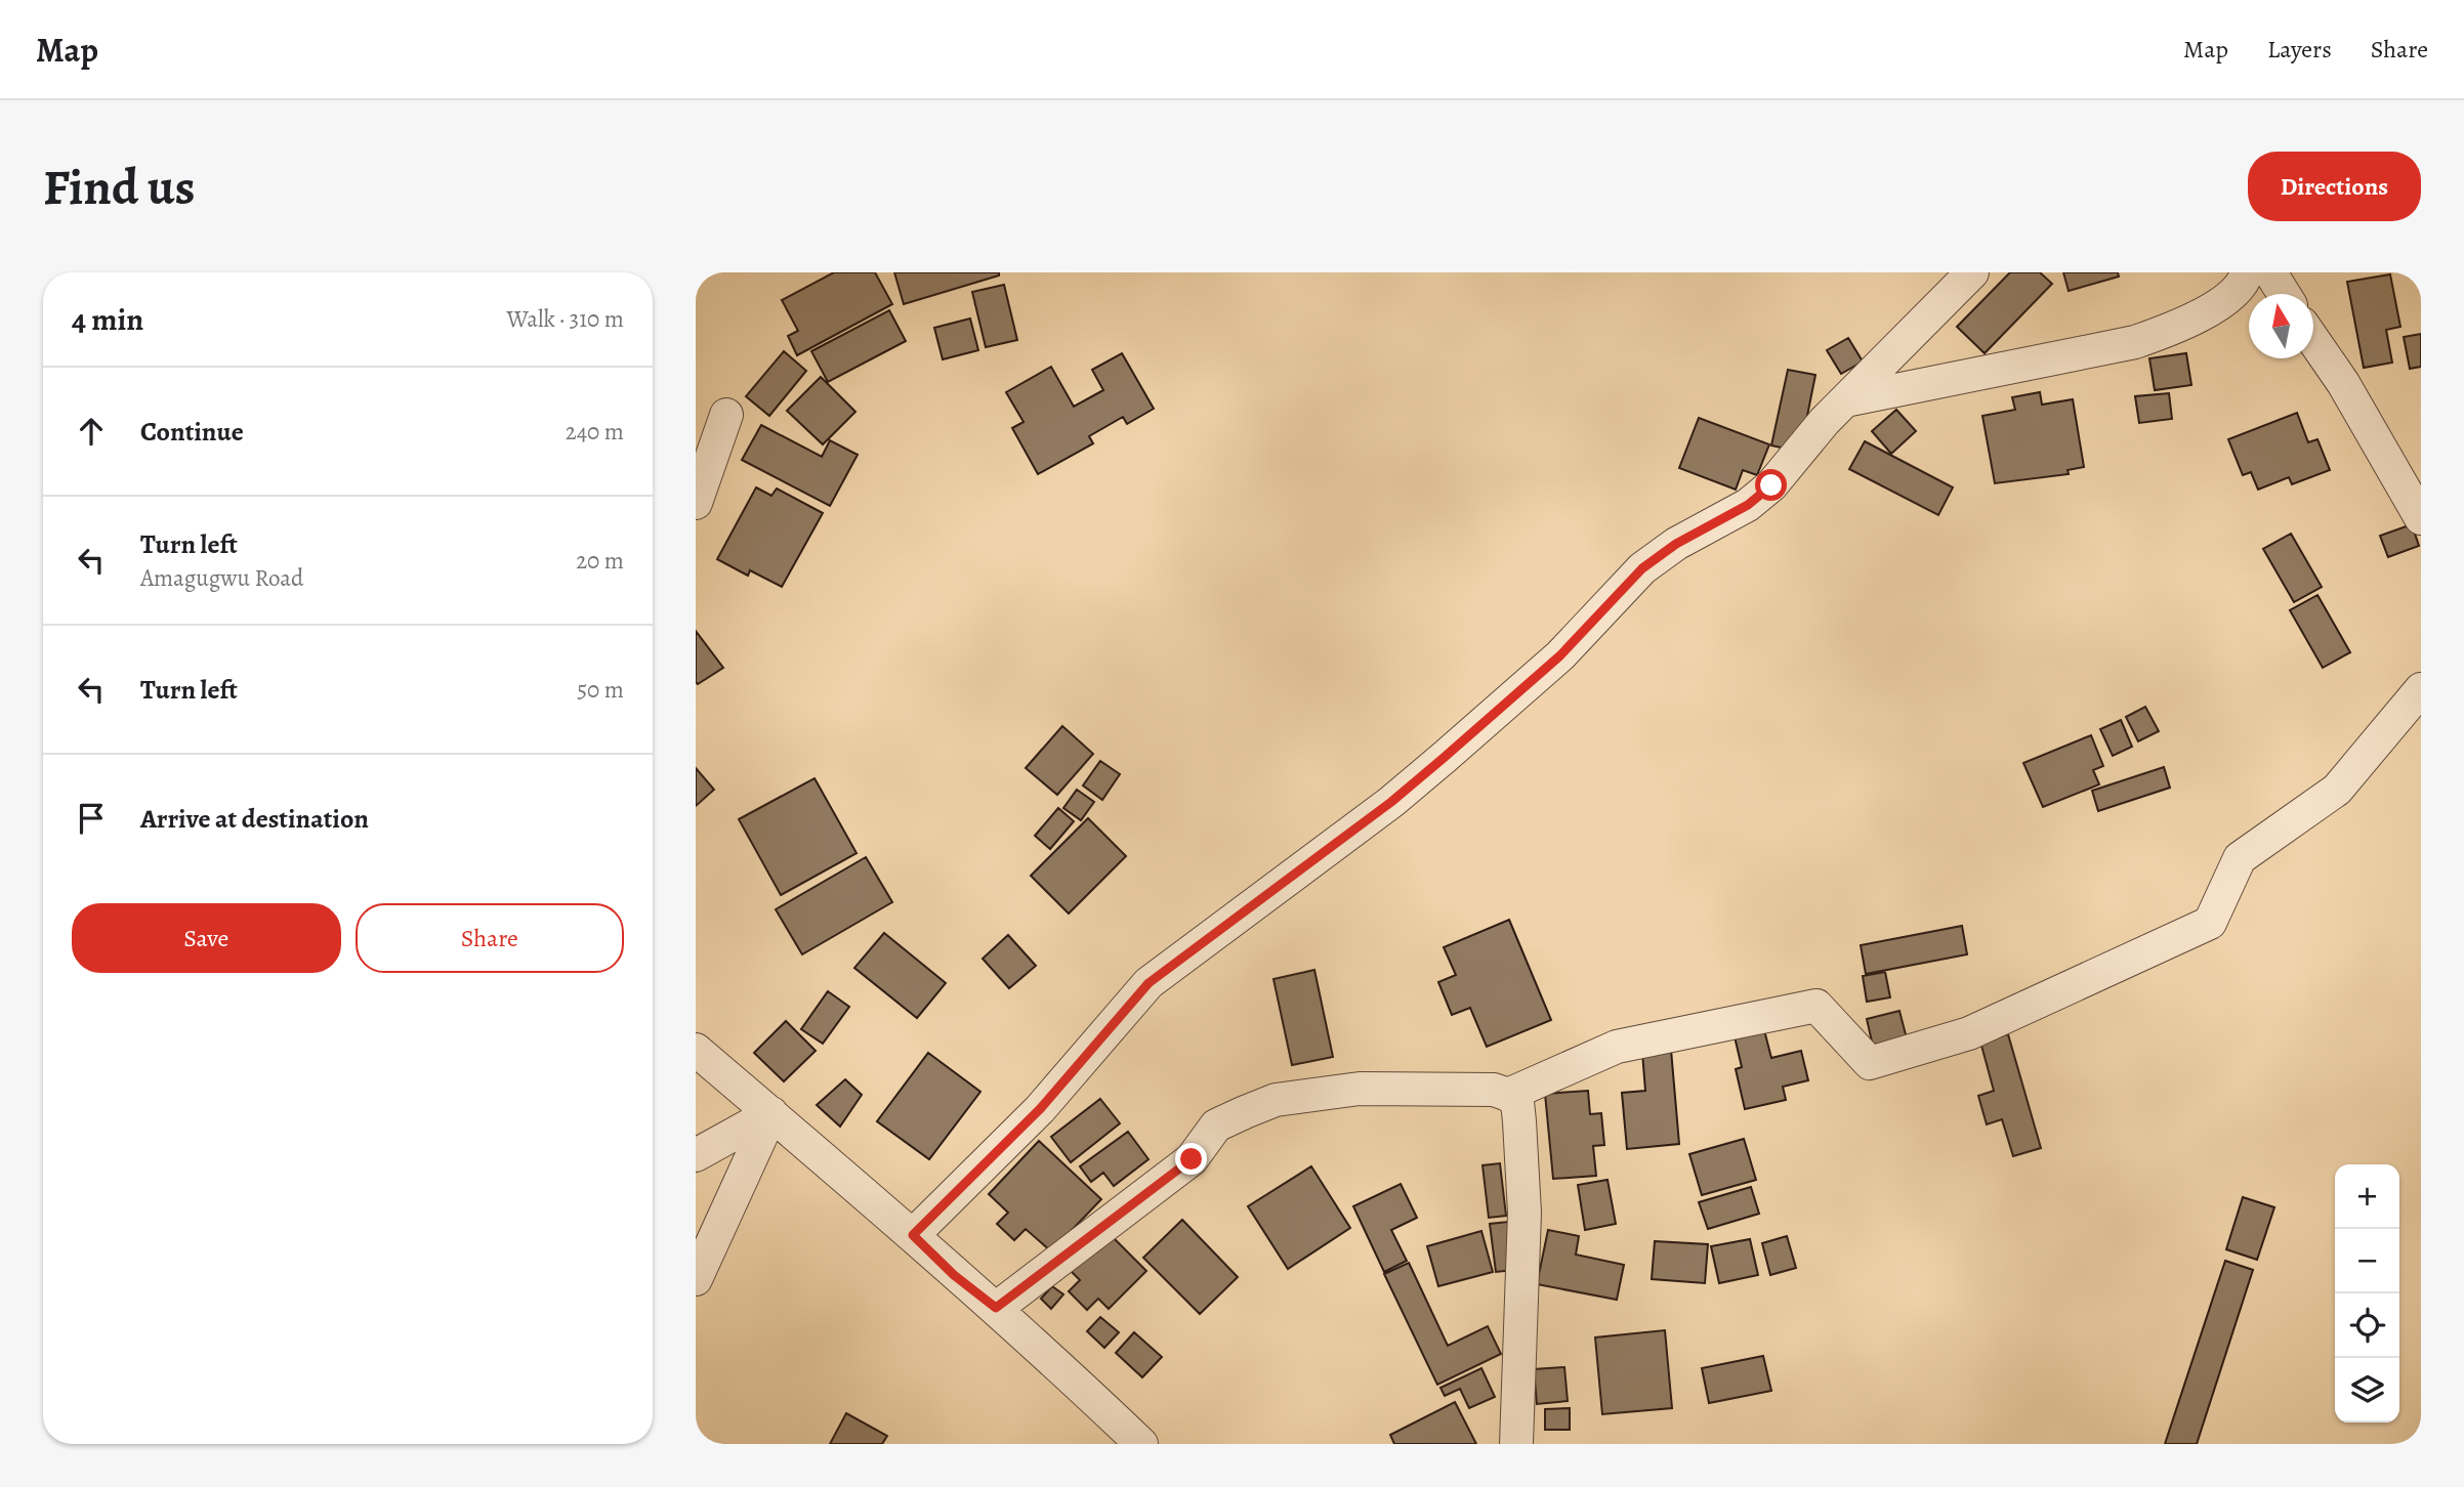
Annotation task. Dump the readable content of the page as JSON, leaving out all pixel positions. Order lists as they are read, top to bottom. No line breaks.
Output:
{"north":"top","page":{"header":"Map","nav":["Map","Layers","Share"],"buttons":["Directions",["Save","Share"]],"title":"Find us","heading":["4 min","Walk · 310 m"],"list":[["Continue","240 m"],["Turn left","Amagugwu Road","20 m"],["Turn left","50 m"],"Arrive at destination"],"map_buttons":["+","−"]}}
